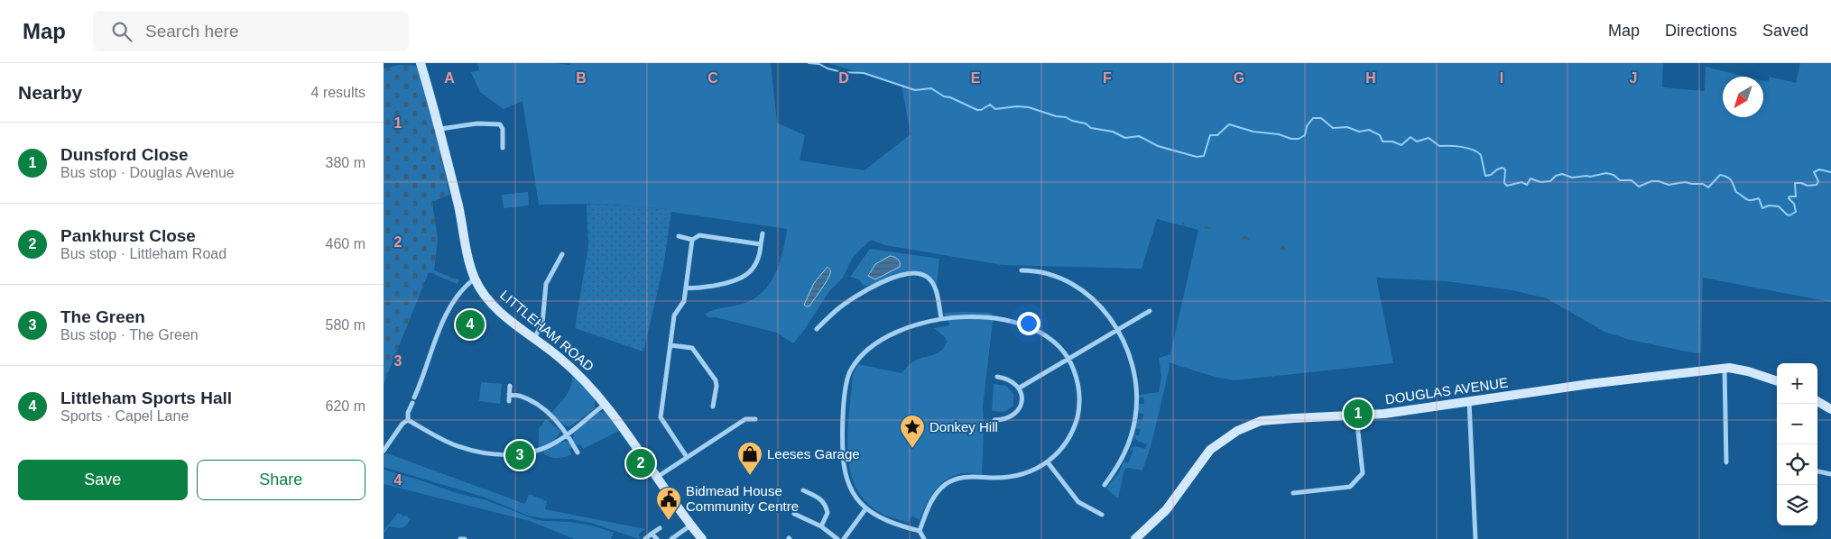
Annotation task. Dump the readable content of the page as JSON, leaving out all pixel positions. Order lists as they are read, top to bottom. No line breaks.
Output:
{"streets":{"street":["LITTLEHAM ROAD","DOUGLAS AVENUE"]},"places":{"place":["Donkey Hill"],"shop":["Leeses Garage"],"public building":["Bidmead House Community Centre"]},"north":"bottom left","page":{"header":"Map","search":"Search here","nav":["Map","Directions","Saved"],"heading":["Nearby","4 results"],"list":[{"mark":"1","name":"Dunsford Close","note":"Bus stop · Douglas Avenue","value":"380 m"},{"mark":"2","name":"Pankhurst Close","note":"Bus stop · Littleham Road","value":"460 m"},{"mark":"3","name":"The Green","note":"Bus stop · The Green","value":"580 m"},{"mark":"4","name":"Littleham Sports Hall","note":"Sports · Capel Lane","value":"620 m"}],"pins":["4","1","3","2"],"map_buttons":["+","−"],"buttons":["Save","Share"]},"grid":{"columns":["A","B","C","D","E","F","G","H","I","J"],"rows":["1","2","3","4"]}}
